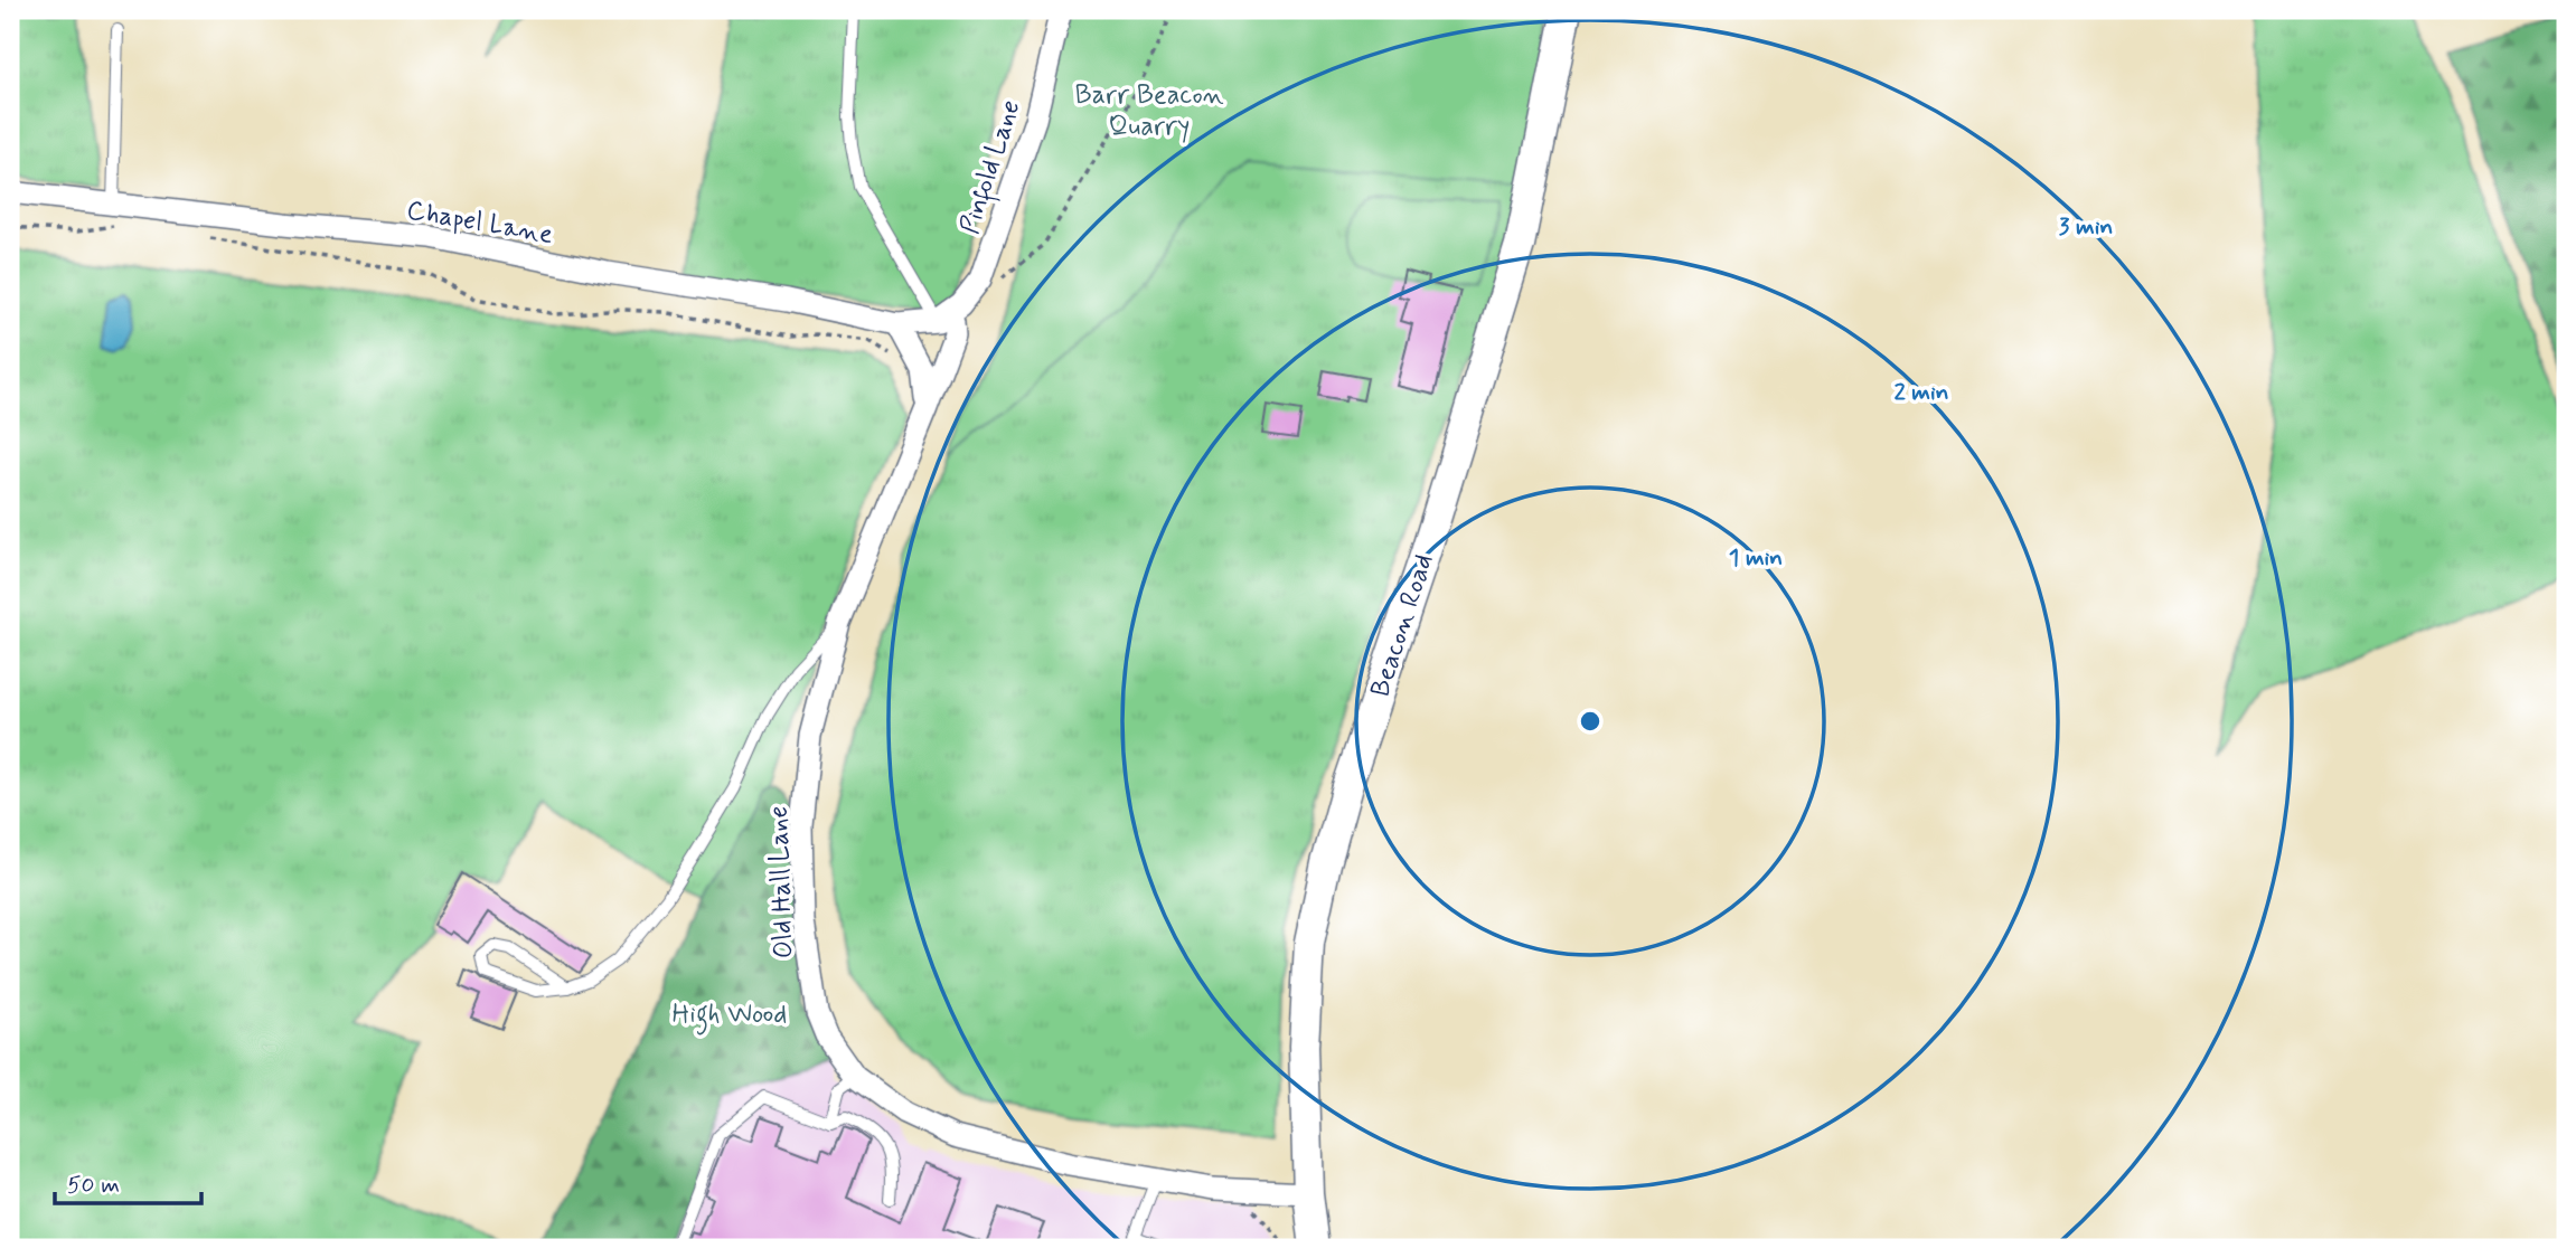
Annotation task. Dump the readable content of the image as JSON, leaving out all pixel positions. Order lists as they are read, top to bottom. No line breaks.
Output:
{"streets":{"main road":["Beacon Road"],"street":["Pinfold Lane","Chapel Lane","Old Hall Lane"]},"crossings":[["Pinfold Lane","Chapel Lane"],["Pinfold Lane","Old Hall Lane"],["Chapel Lane","Old Hall Lane"],["Beacon Road","Old Hall Lane"]],"parks":["Barr Beacon Quarry","High Wood"],"scale_bar":"50 m","rings":["3 min","2 min","1 min"]}
